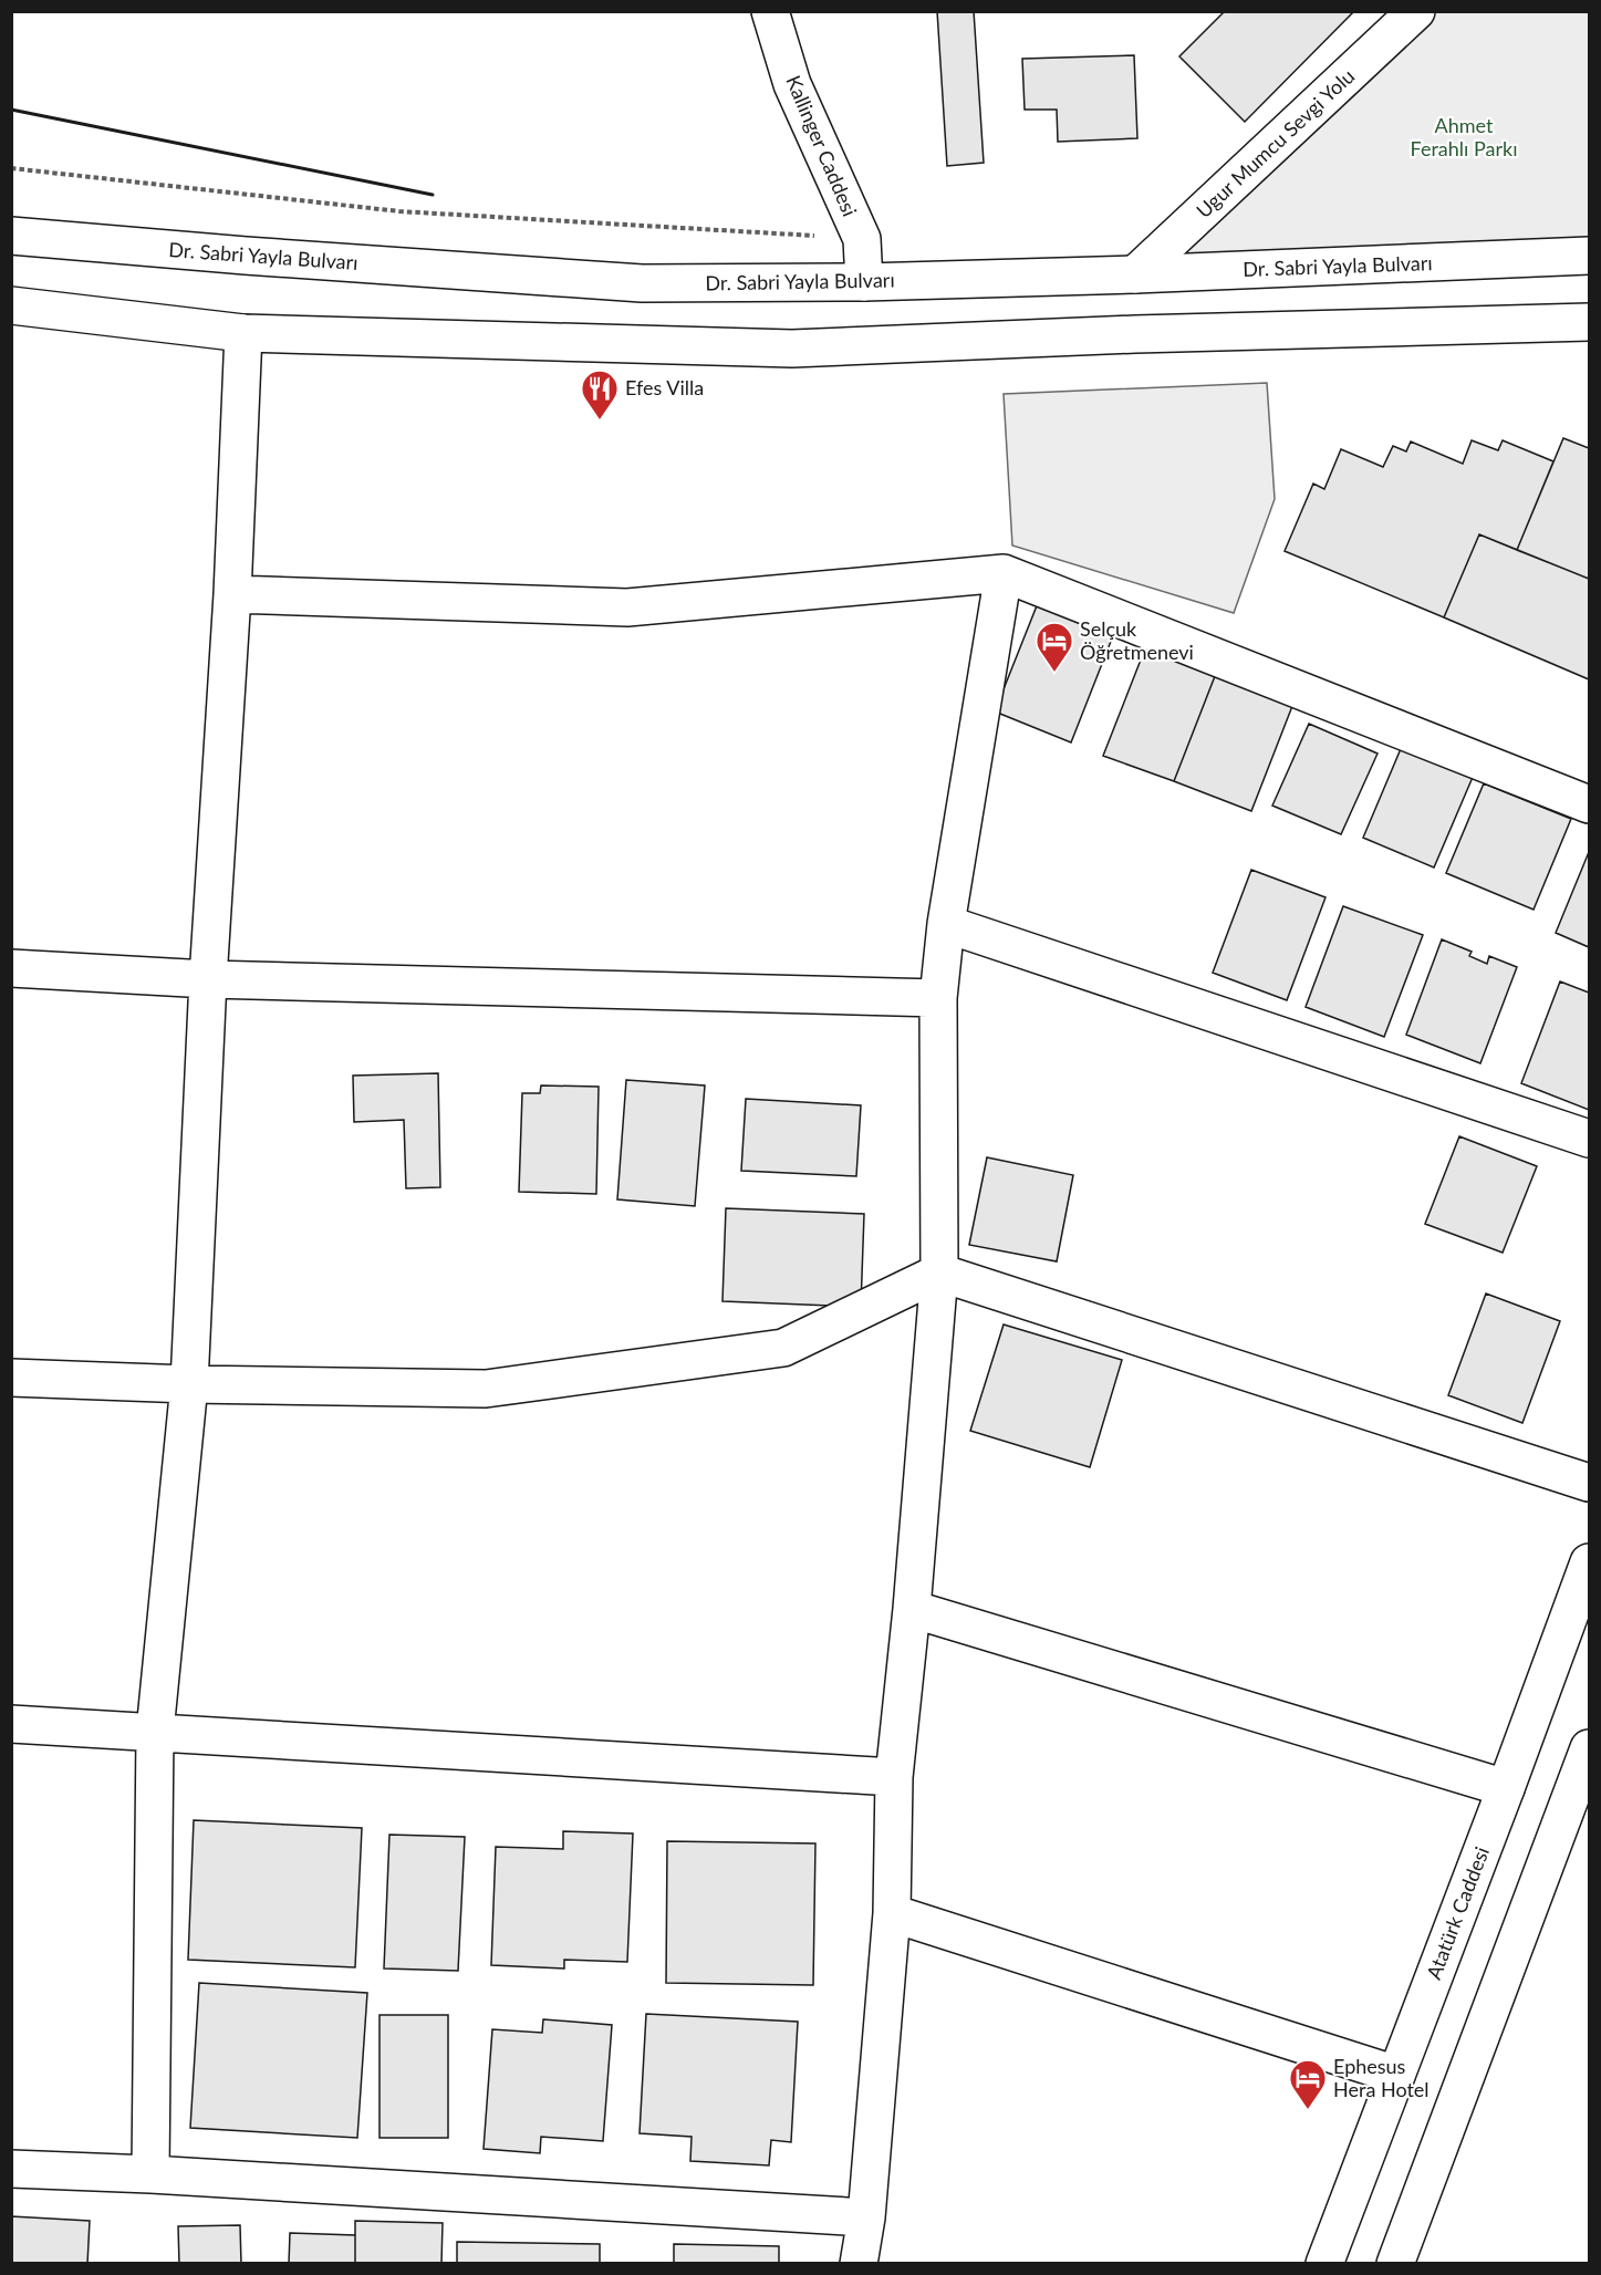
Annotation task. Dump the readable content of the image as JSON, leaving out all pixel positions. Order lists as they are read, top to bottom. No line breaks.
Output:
{"streets":{"main road":["Ugur Mumcu Sevgi Yolu","Kallinger Caddesi","Dr. Sabri Yayla Bulvarı","Atatürk Caddesi"]},"crossings":[["Ugur Mumcu Sevgi Yolu","Dr. Sabri Yayla Bulvarı"],["Kallinger Caddesi","Dr. Sabri Yayla Bulvarı"]],"parks":["Ahmet Ferahlı Parkı"],"places":{"restaurant":["Efes Villa"],"hotel":["Selçuk Öğretmenevi","Ephesus Hera Hotel"]}}
